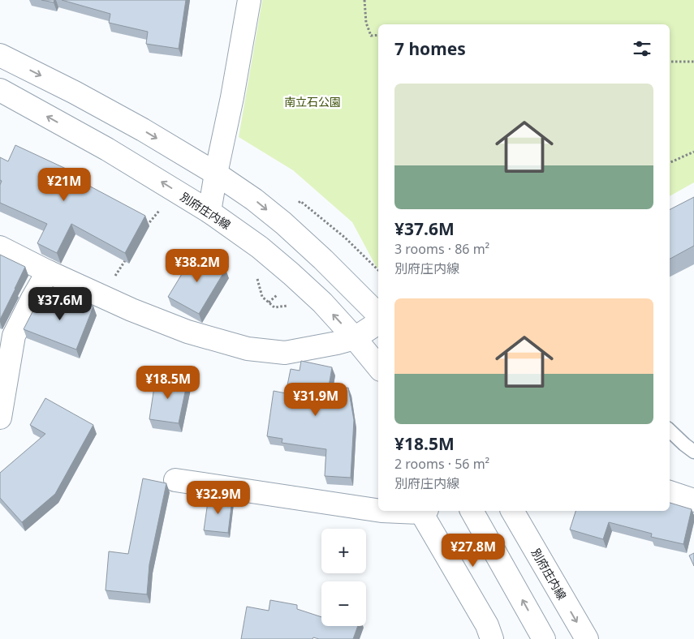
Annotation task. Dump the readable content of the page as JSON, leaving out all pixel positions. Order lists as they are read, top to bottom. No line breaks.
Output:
{"streets":{"main road":["別府庄内線"]},"parks":["南立石公園"],"page":{"heading":"7 homes","list":[{"name":"¥37.6M","note":"3 rooms · 86 m² · 別府庄内線"},{"name":"¥18.5M","note":"2 rooms · 56 m² · 別府庄内線"}],"price":["¥21M","¥38.2M","¥37.6M","¥18.5M","¥31.9M","¥32.9M","¥27.8M"],"map_buttons":["+","−"]}}
